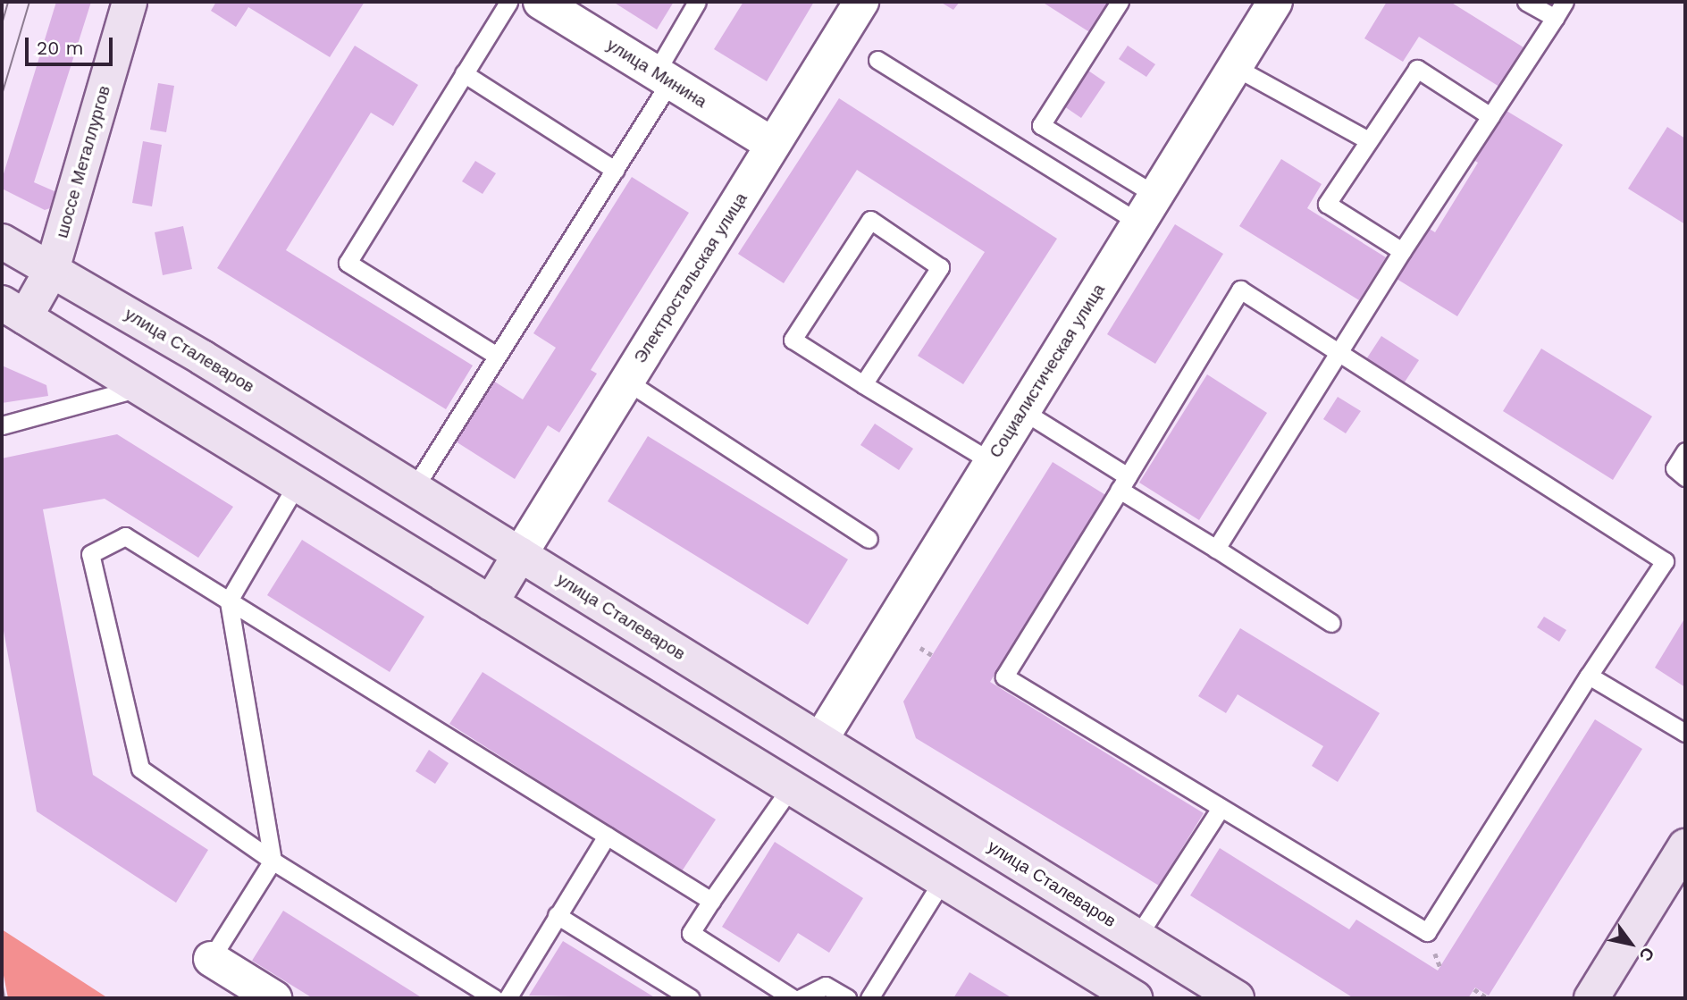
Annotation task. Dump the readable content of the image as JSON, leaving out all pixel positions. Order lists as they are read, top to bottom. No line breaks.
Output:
{"streets":{"main road":["шоссе Металлургов","улица Сталеваров"],"street":["улица Минина","Электростальская улица","Социалистическая улица"]},"crossings":[["улица Минина","Электростальская улица"],["шоссе Металлургов","улица Сталеваров"],["Электростальская улица","улица Сталеваров"],["улица Сталеваров","Социалистическая улица"]],"scale_bar":"20 m","north":"bottom right"}
